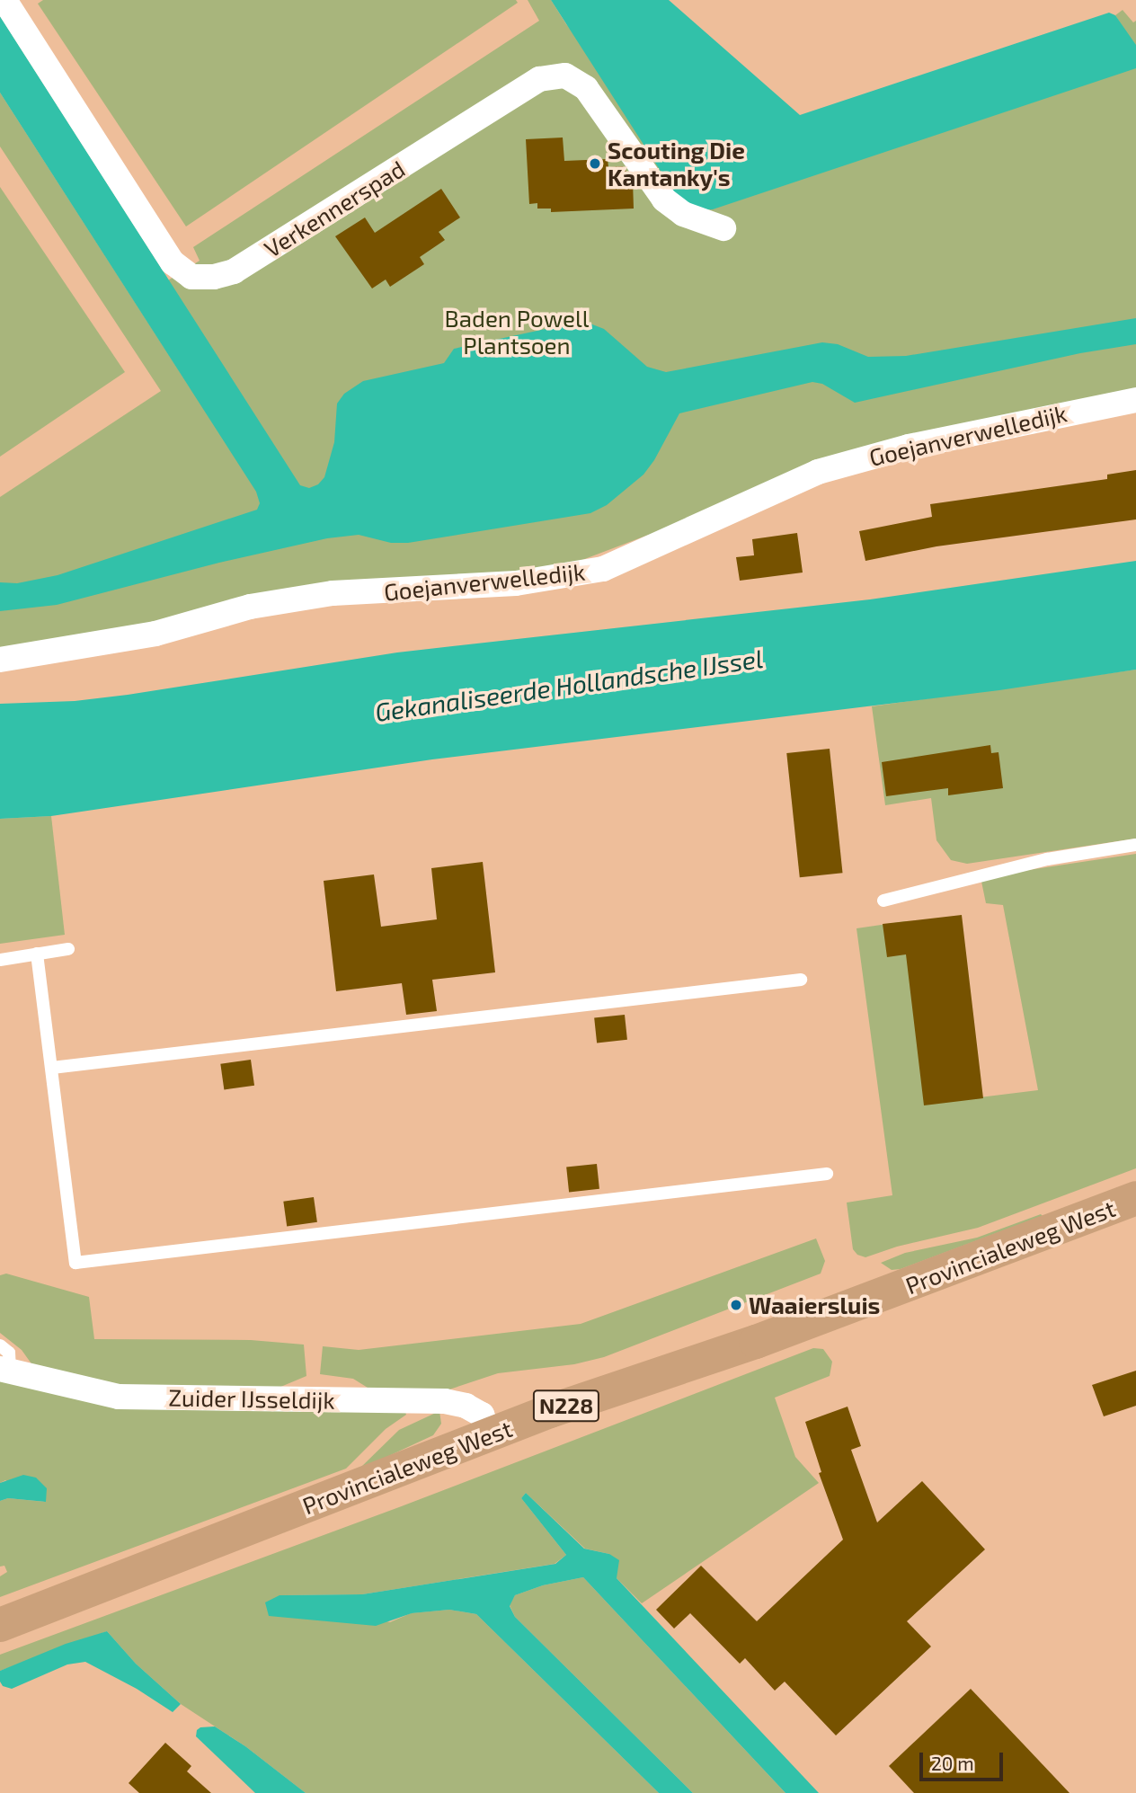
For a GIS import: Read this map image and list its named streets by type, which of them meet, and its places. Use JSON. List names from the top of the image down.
{
  "streets": {
    "main road": ["Provincialeweg West", "N228"],
    "street": ["Verkennerspad", "Goejanverwelledijk", "Zuider IJsseldijk"]
  },
  "crossings": [
    ["Provincialeweg West", "Zuider IJsseldijk"]
  ],
  "water": ["Gekanaliseerde Hollandsche IJssel"],
  "parks": ["Baden Powell Plantsoen"],
  "places": ["Scouting Die Kantanky's", "Waaiersluis"],
  "scale_bar": "20 m"
}
